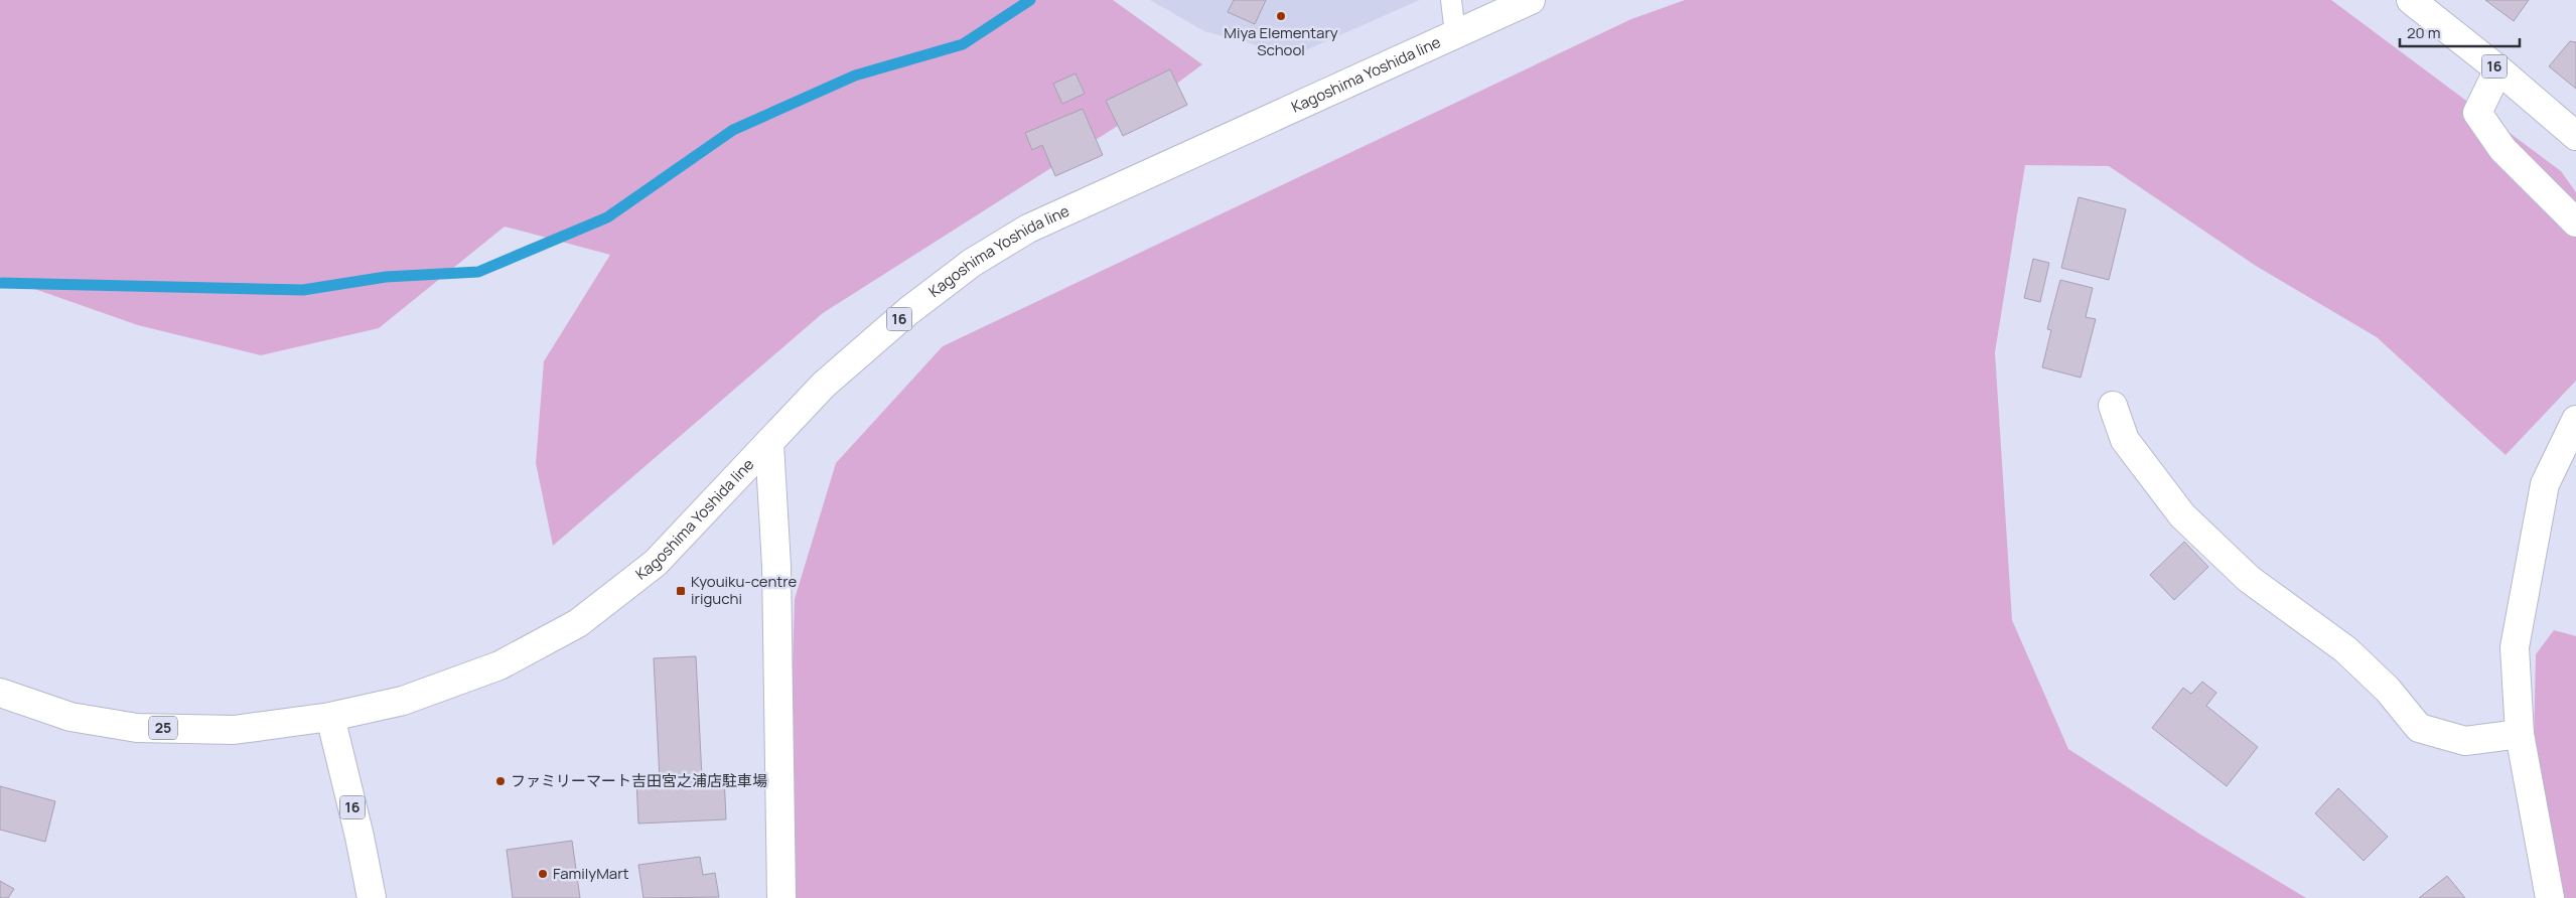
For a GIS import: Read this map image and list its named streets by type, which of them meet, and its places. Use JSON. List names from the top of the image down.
{
  "streets": {
    "main road": ["16", "Kagoshima Yoshida line", "25"]
  },
  "crossings": [
    ["16", "Kagoshima Yoshida line"],
    ["16", "25"],
    ["Kagoshima Yoshida line", "25"]
  ],
  "places": {
    "other": ["Miya Elementary School", "ファミリーマート吉田宮之浦店駐車場", "FamilyMart"],
    "transit": ["Kyouiku-centre iriguchi"]
  },
  "scale_bar": "20 m"
}
